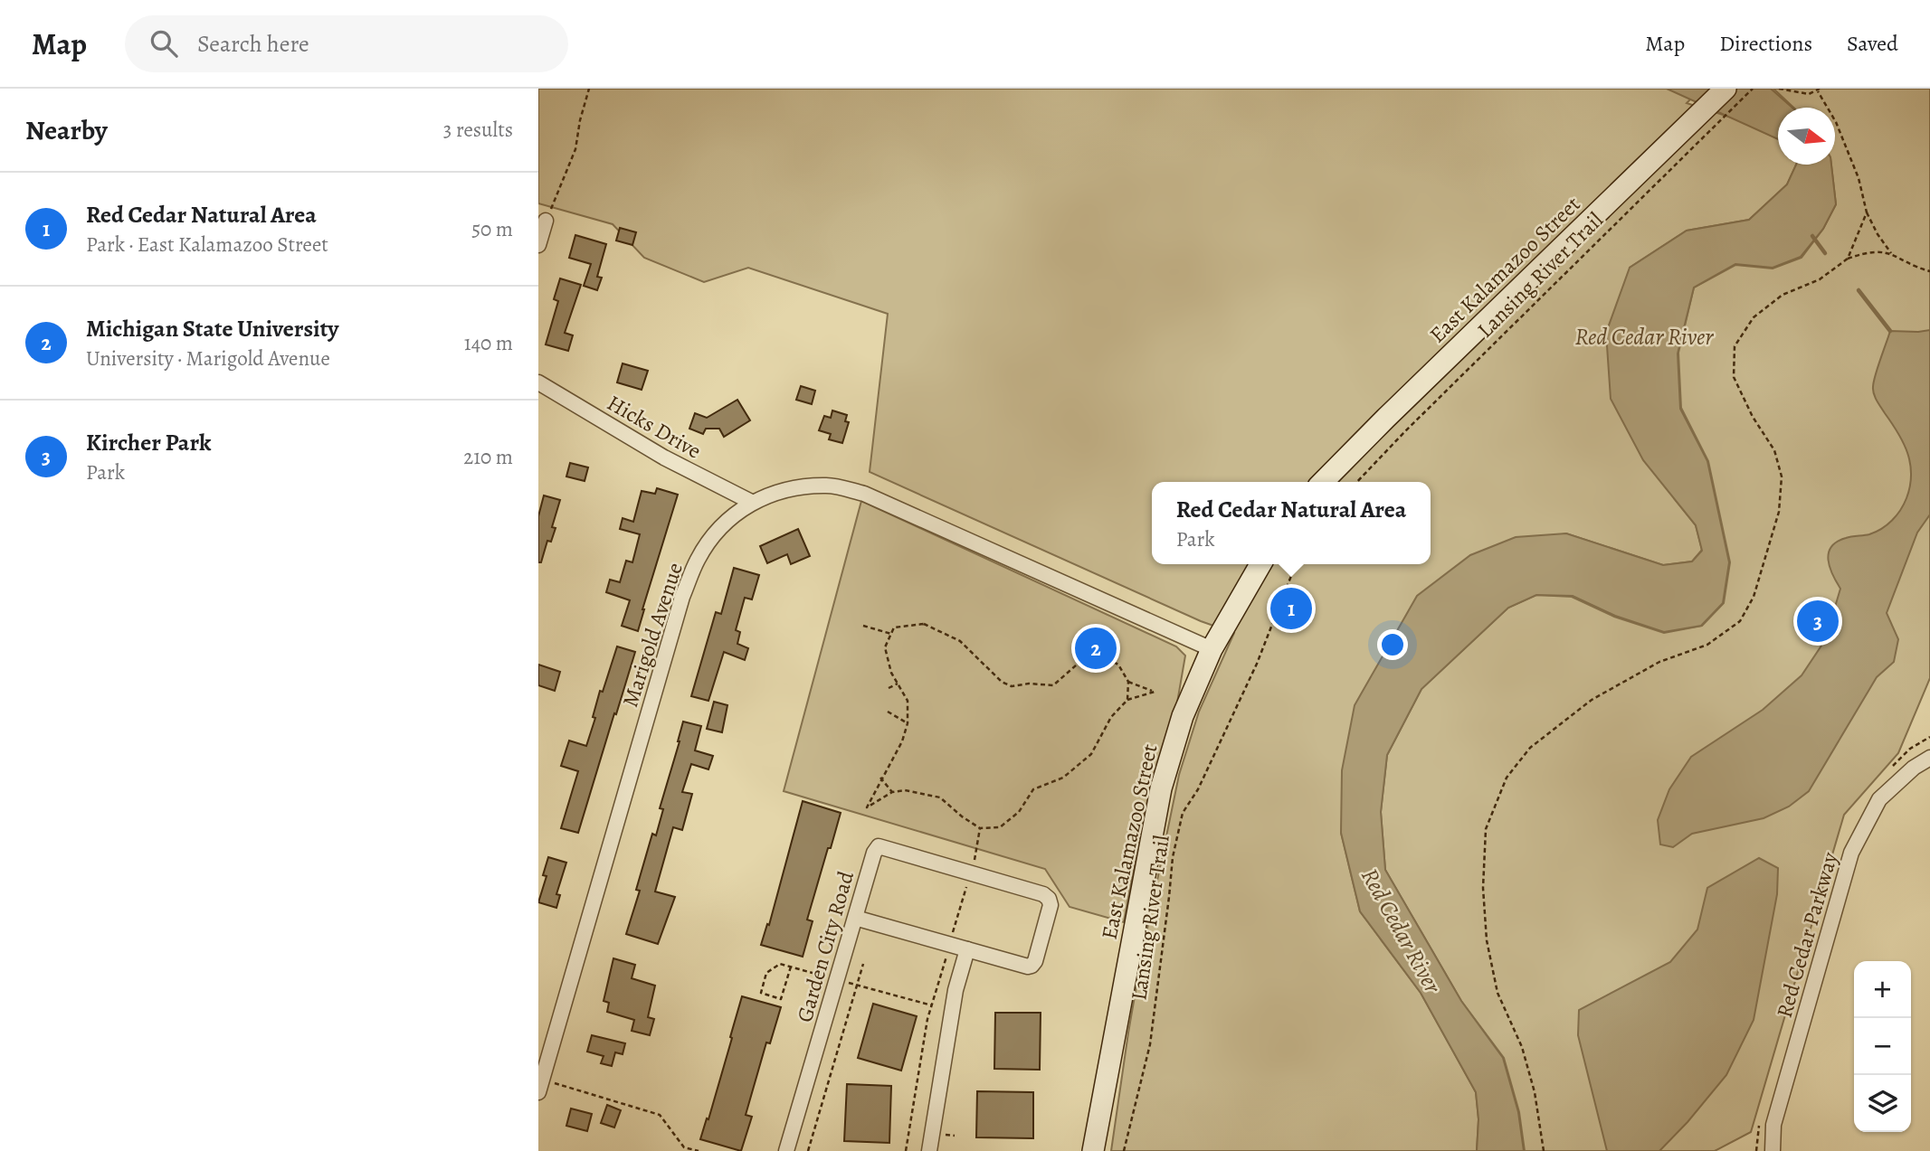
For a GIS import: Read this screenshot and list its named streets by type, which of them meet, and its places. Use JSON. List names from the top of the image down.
{
  "streets": {
    "street": [
      "East Kalamazoo Street",
      "Hicks Drive",
      "Marigold Avenue",
      "Red Cedar Parkway",
      "Garden City Road"
    ],
    "path": ["Lansing River Trail"]
  },
  "crossings": [
    ["East Kalamazoo Street", "Marigold Avenue"],
    ["Hicks Drive", "Marigold Avenue"]
  ],
  "water": ["Red Cedar River"],
  "north": "right",
  "page": {
    "header": "Map",
    "search": "Search here",
    "nav": ["Map", "Directions", "Saved"],
    "heading": ["Nearby", "3 results"],
    "list": [
      {
        "mark": "1",
        "name": "Red Cedar Natural Area",
        "note": "Park · East Kalamazoo Street",
        "value": "50 m"
      },
      {
        "mark": "2",
        "name": "Michigan State University",
        "note": "University · Marigold Avenue",
        "value": "140 m"
      },
      {
        "mark": "3",
        "name": "Kircher Park",
        "note": "Park",
        "value": "210 m"
      }
    ],
    "popup": ["Red Cedar Natural Area", "Park"],
    "pins": ["1", "3", "2"],
    "map_buttons": ["+", "−"]
  }
}
